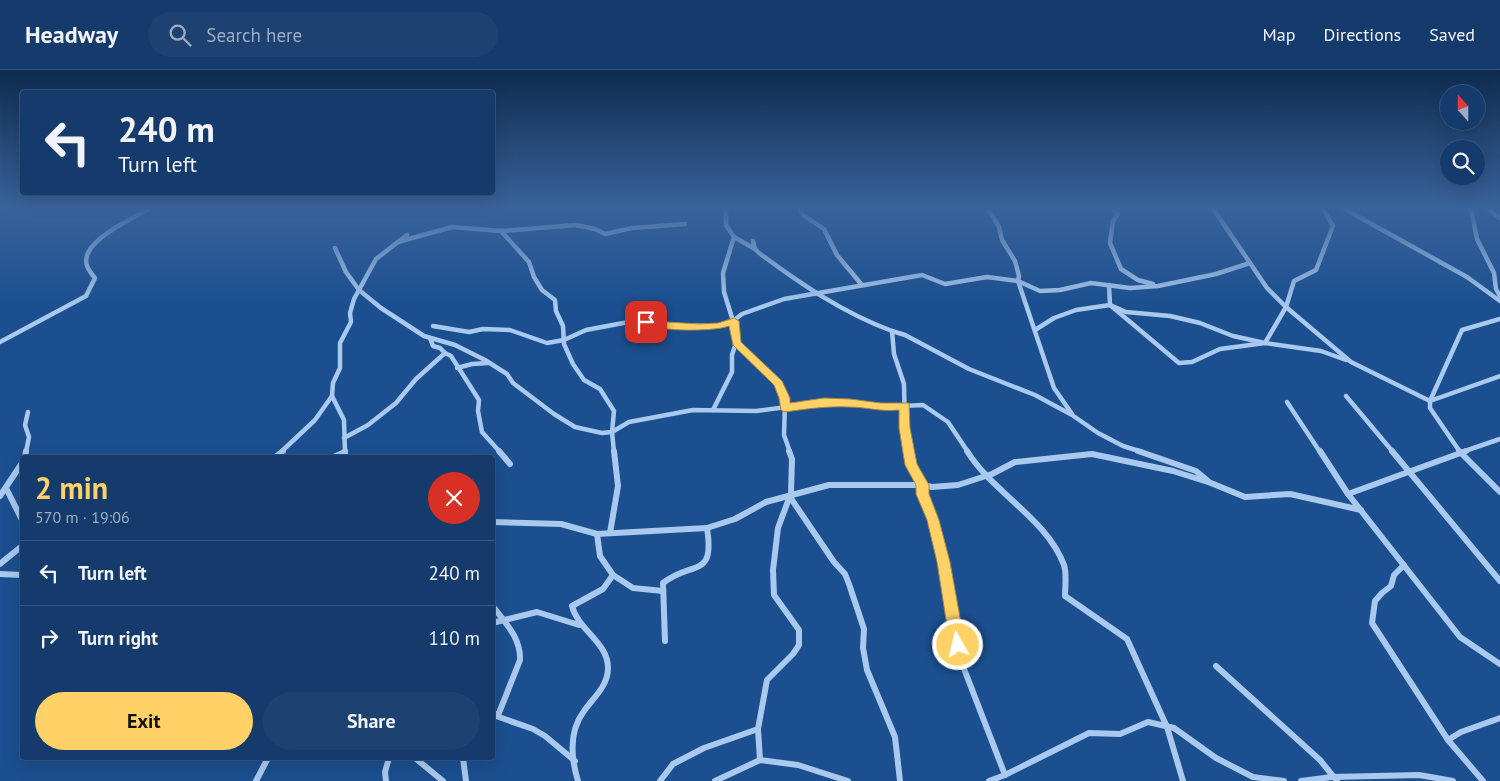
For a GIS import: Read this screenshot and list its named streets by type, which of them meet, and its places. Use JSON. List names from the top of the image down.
{
  "north": "top",
  "page": {
    "header": "Headway",
    "search": "Search here",
    "nav": ["Map", "Directions", "Saved"],
    "turn": ["240 m", "Turn left"],
    "heading": ["2 min", "570 m · 19:06"],
    "list": [
      {
        "name": "Turn left",
        "value": "240 m"
      },
      {
        "name": "Turn right",
        "value": "110 m"
      }
    ],
    "buttons": ["Exit", "Share"]
  }
}
